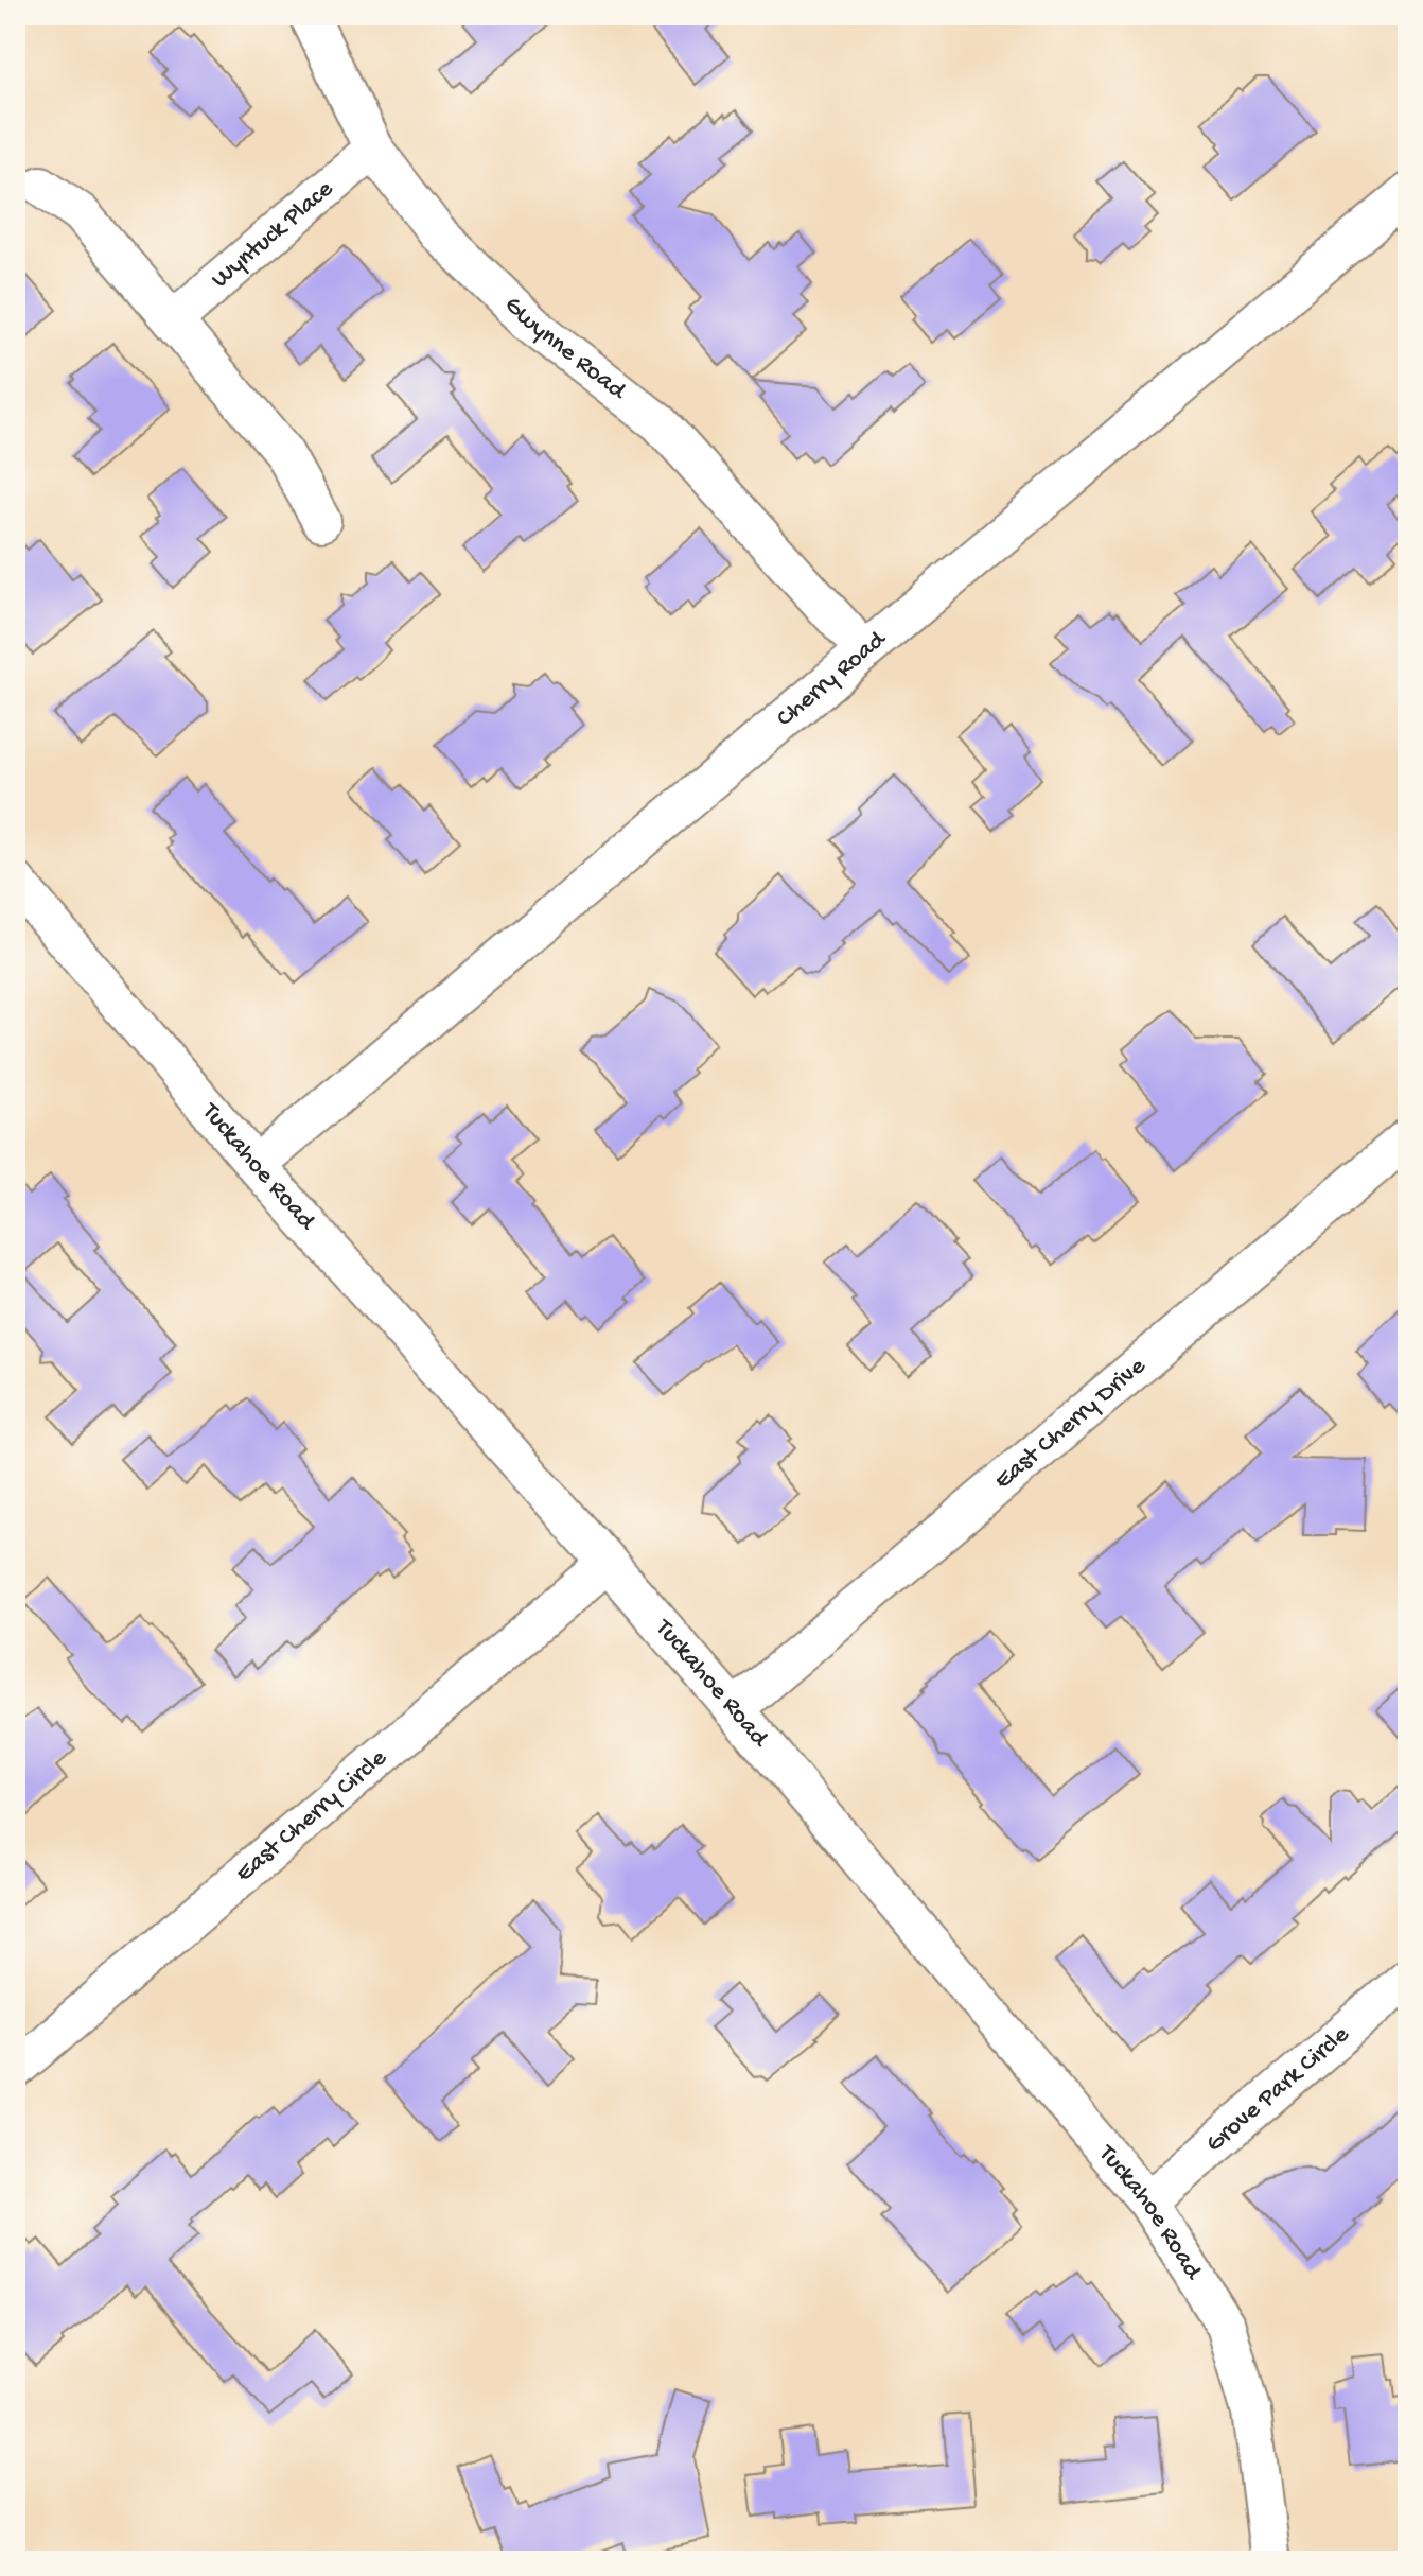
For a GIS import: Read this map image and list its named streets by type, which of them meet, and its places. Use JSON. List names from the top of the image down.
{
  "streets": {
    "street": [
      "Wyntuck Place",
      "Gwynne Road",
      "Cherry Road",
      "Tuckahoe Road",
      "East Cherry Drive",
      "East Cherry Circle",
      "Grove Park Circle"
    ]
  },
  "crossings": [
    ["Wyntuck Place", "Gwynne Road"],
    ["Gwynne Road", "Cherry Road"],
    ["Cherry Road", "Tuckahoe Road"],
    ["Tuckahoe Road", "East Cherry Drive"],
    ["Tuckahoe Road", "East Cherry Circle"],
    ["Tuckahoe Road", "Grove Park Circle"]
  ]
}
